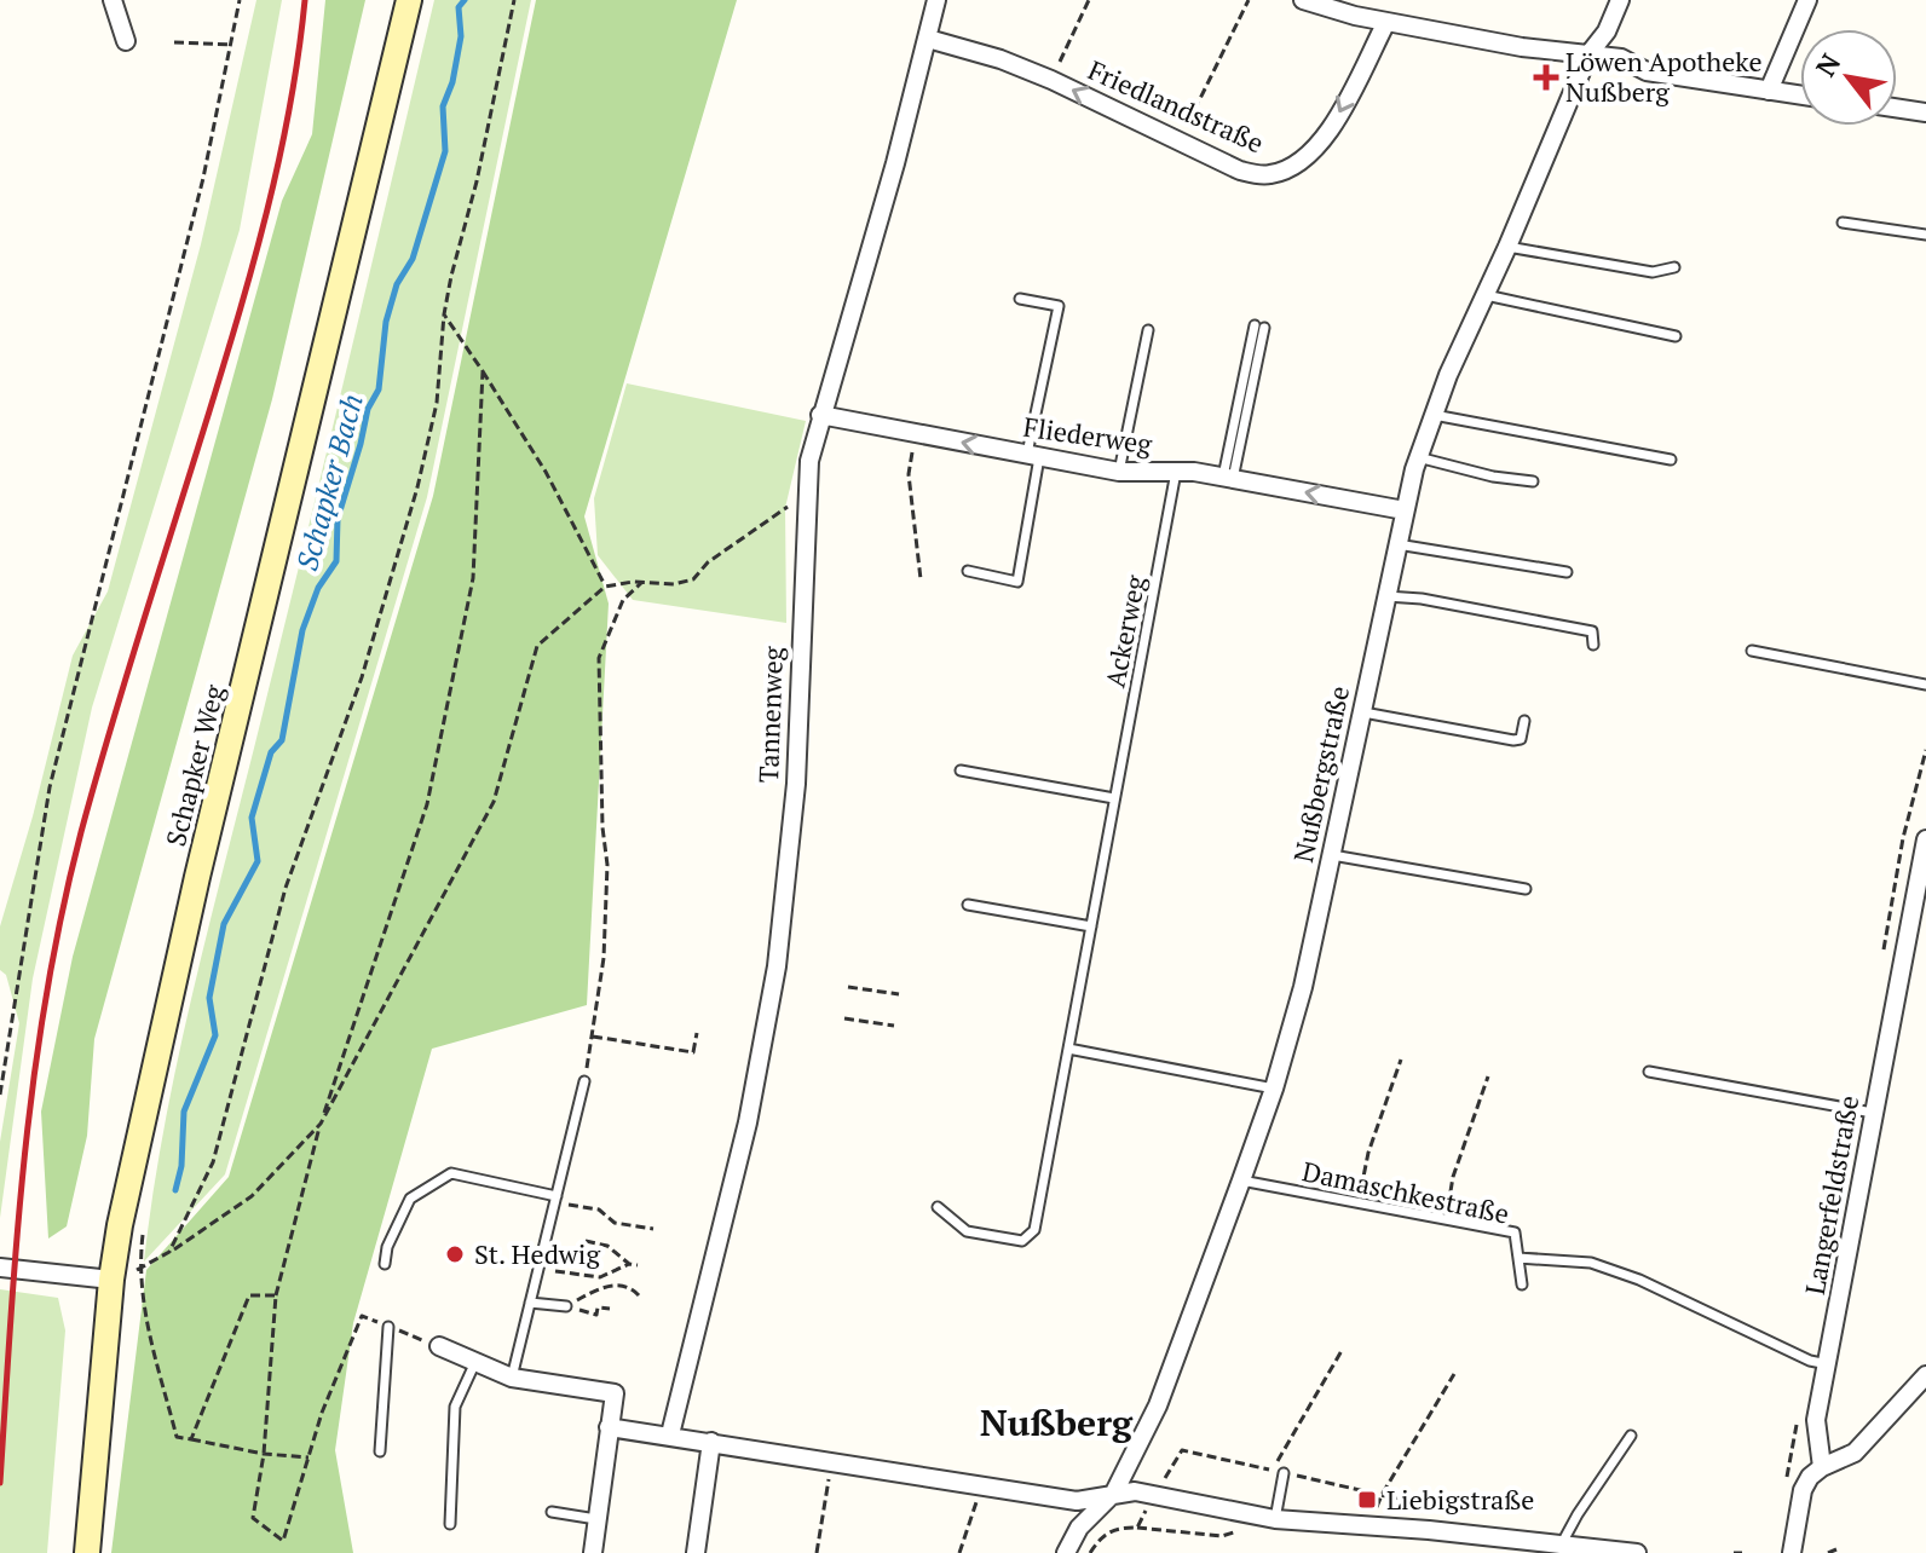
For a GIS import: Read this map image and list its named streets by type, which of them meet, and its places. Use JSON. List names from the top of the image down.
{
  "streets": {
    "street": [
      "Friedlandstraße",
      "Fliederweg",
      "Tannenweg",
      "Schapker Weg",
      "Nußbergstraße",
      "Langerfeldstraße"
    ],
    "lane": ["Ackerweg", "Damaschkestraße"]
  },
  "crossings": [
    ["Friedlandstraße", "Tannenweg"],
    ["Fliederweg", "Ackerweg"],
    ["Fliederweg", "Tannenweg"],
    ["Fliederweg", "Nußbergstraße"],
    ["Nußbergstraße", "Damaschkestraße"]
  ],
  "one_way": ["Fliederweg"],
  "districts": ["Nußberg"],
  "water": ["Schapker Bach"],
  "places": {
    "health": ["Löwen Apotheke Nußberg"],
    "other": ["St. Hedwig"],
    "transit": ["Liebigstraße"]
  },
  "north": "top left"
}
